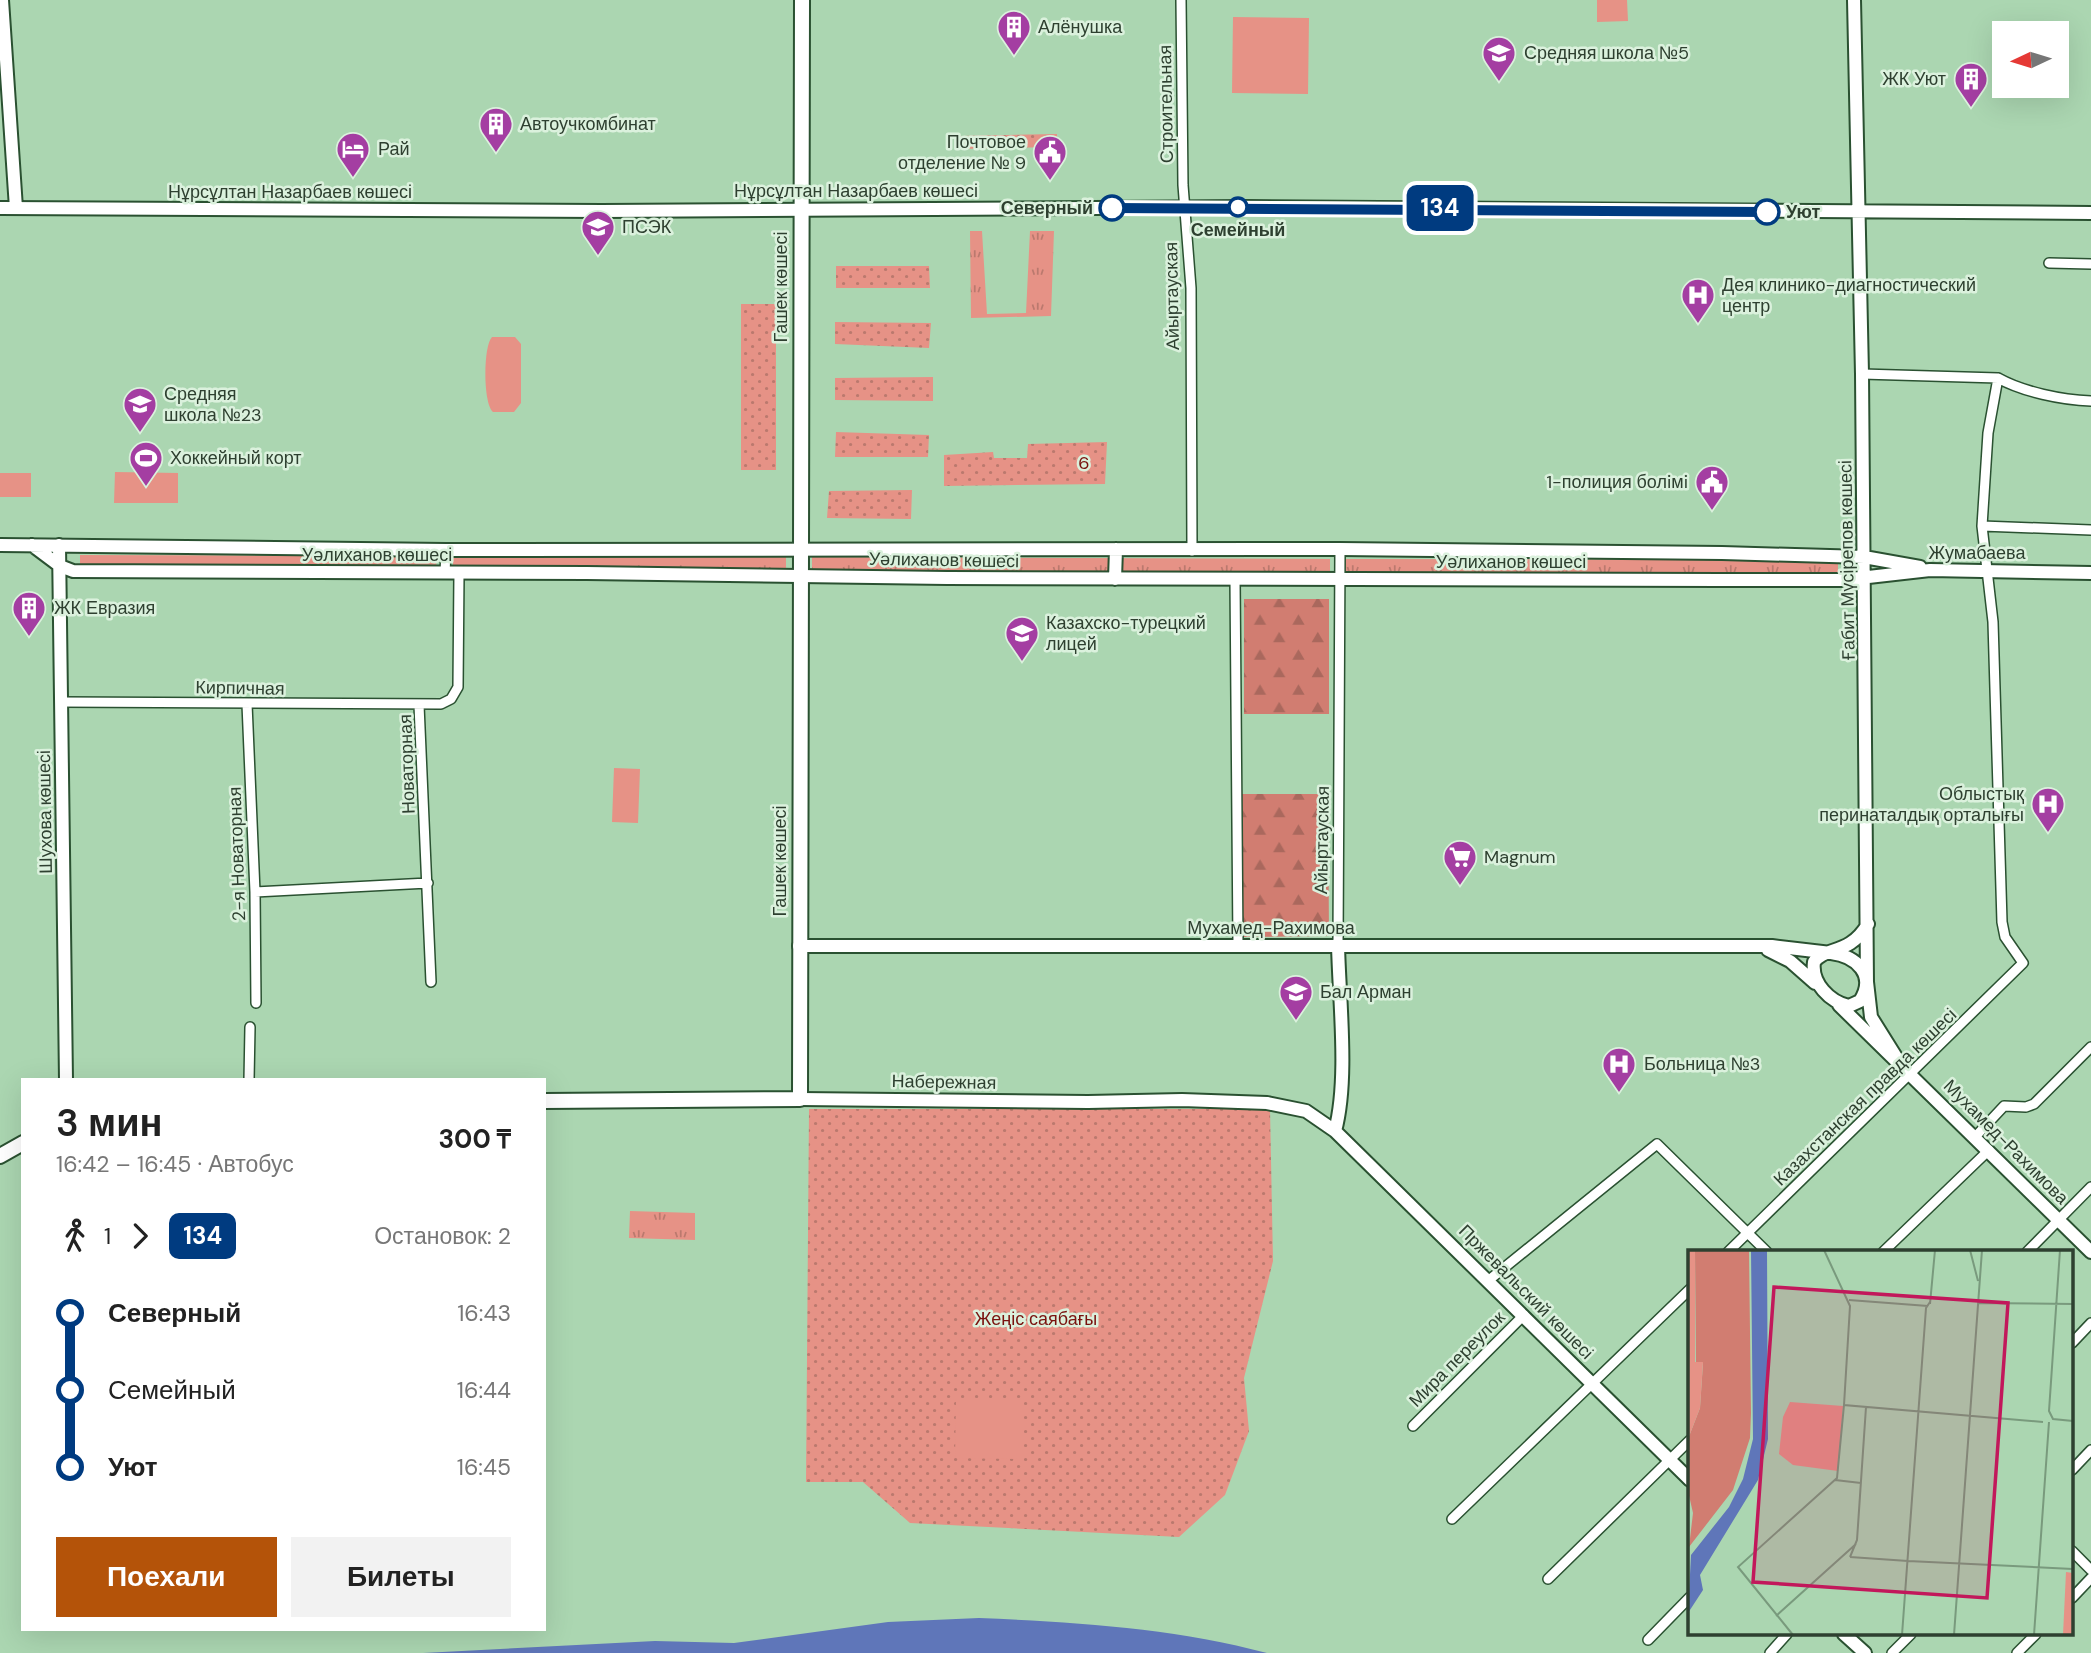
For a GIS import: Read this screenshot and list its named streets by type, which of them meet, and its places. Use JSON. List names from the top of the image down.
{
  "streets": {
    "main road": [
      "Нұрсұлтан Назарбаев көшесі",
      "Гашек көшесі",
      "Айыртауская",
      "Жумабаева",
      "Уәлиханов көшесі",
      "Ғабит Мүсірепов көшесі",
      "Шухова көшесі",
      "Мухамед-Рахимова",
      "Набережная",
      "Пржевальский көшесі"
    ],
    "street": [
      "Строительная",
      "Кирпичная",
      "Новаторная",
      "2-я Новаторная",
      "Казахстанская правда көшесі",
      "Мира переулок"
    ]
  },
  "crossings": [
    ["Строительная", "Нұрсұлтан Назарбаев көшесі"],
    ["Строительная", "Айыртауская"],
    ["Нұрсұлтан Назарбаев көшесі", "Гашек көшесі"],
    ["Нұрсұлтан Назарбаев көшесі", "Айыртауская"],
    ["Нұрсұлтан Назарбаев көшесі", "Ғабит Мүсірепов көшесі"],
    ["Гашек көшесі", "Уәлиханов көшесі"],
    ["Гашек көшесі", "Мухамед-Рахимова"],
    ["Гашек көшесі", "Набережная"],
    ["Айыртауская", "Уәлиханов көшесі"],
    ["Айыртауская", "Мухамед-Рахимова"],
    ["Айыртауская", "Набережная"],
    ["Айыртауская", "Пржевальский көшесі"],
    ["Жумабаева", "Уәлиханов көшесі"],
    ["Жумабаева", "Ғабит Мүсірепов көшесі"],
    ["Жумабаева", "Казахстанская правда көшесі"],
    ["Уәлиханов көшесі", "Ғабит Мүсірепов көшесі"],
    ["Уәлиханов көшесі", "Новаторная"],
    ["Уәлиханов көшесі", "Шухова көшесі"],
    ["Ғабит Мүсірепов көшесі", "Мухамед-Рахимова"],
    ["Кирпичная", "Новаторная"],
    ["Кирпичная", "Шухова көшесі"],
    ["Кирпичная", "2-я Новаторная"],
    ["Мухамед-Рахимова", "Казахстанская правда көшесі"],
    ["Набережная", "Пржевальский көшесі"],
    ["Пржевальский көшесі", "Мира переулок"]
  ],
  "parks": ["6", "Жеңіс саябағы"],
  "places": {
    "building": [
      "Алёнушка",
      "ЖК Уют",
      "Автоучкомбинат",
      "ЖК Евразия"
    ],
    "school or university": [
      "Средняя школа №5",
      "ПСЭК",
      "Средняя школа №23",
      "Казахско-турецкий лицей",
      "Бал Арман"
    ],
    "hotel": ["Рай"],
    "public building": ["Почтовое отделение № 9", "1-полиция болiмi"],
    "other": ["Семейный", "Северный", "Уют"],
    "hospital": ["Дея клинико-диагностический центр", "Облыстық перинаталдық орталығы", "Больница №3"],
    "sports": ["Хоккейный корт"],
    "supermarket": ["Magnum"]
  },
  "lines": ["bus line 134"],
  "north": "left",
  "page": {
    "on_map": "134",
    "heading": ["3 мин", "16:42 – 16:45 · Автобус", "300 ₸"],
    "legs": ["1", "134", "Остановок: 2"],
    "list": [
      {
        "name": "Северный",
        "value": "16:43"
      },
      {
        "name": "Семейный",
        "value": "16:44"
      },
      {
        "name": "Уют",
        "value": "16:45"
      }
    ],
    "buttons": ["Поехали", "Билеты"]
  }
}
